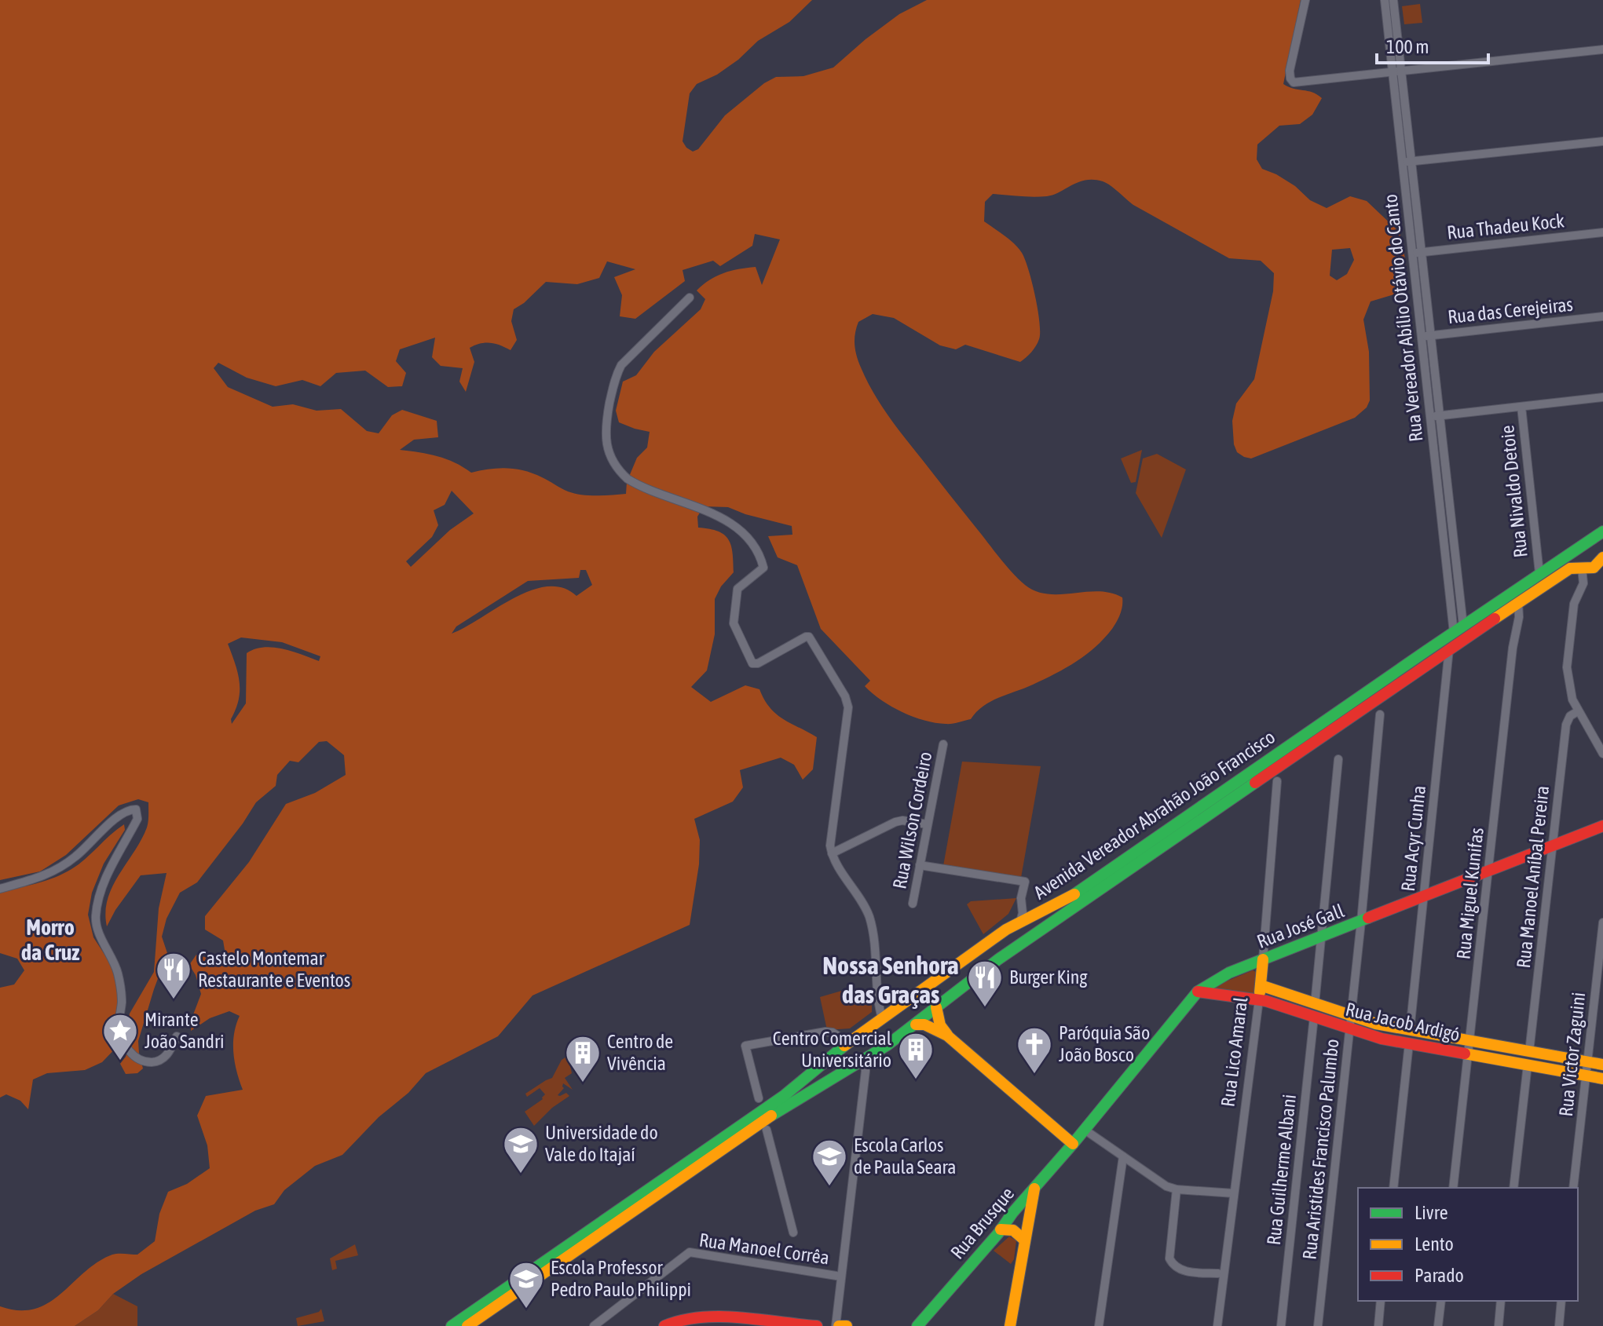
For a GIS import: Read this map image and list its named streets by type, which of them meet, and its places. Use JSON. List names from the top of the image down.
{
  "streets": {
    "main road": [
      "Avenida Vereador Abrahão João Francisco",
      "Rua José Gall",
      "Rua Jacob Ardigó",
      "Rua Lico Amaral",
      "Rua Brusque"
    ],
    "street": [
      "Rua Thadeu Kock",
      "Rua das Cerejeiras",
      "Rua Vereador Abílio Otávio do Canto",
      "Rua Nivaldo Detoie",
      "Rua Wilson Cordeiro",
      "Rua Acyr Cunha",
      "Rua Manoel Aníbal Pereira",
      "Rua Miguel Kunifas",
      "Rua Victor Zaguini",
      "Rua Aristides Francisco Palumbo",
      "Rua Guilherme Albani",
      "Rua Manoel Corrêa"
    ]
  },
  "crossings": [
    ["Rua Thadeu Kock", "Rua Vereador Abílio Otávio do Canto"],
    ["Rua das Cerejeiras", "Rua Vereador Abílio Otávio do Canto"],
    ["Rua Vereador Abílio Otávio do Canto", "Avenida Vereador Abrahão João Francisco"],
    ["Rua Nivaldo Detoie", "Avenida Vereador Abrahão João Francisco"],
    ["Avenida Vereador Abrahão João Francisco", "Rua Acyr Cunha"],
    ["Avenida Vereador Abrahão João Francisco", "Rua Miguel Kunifas"],
    ["Rua Acyr Cunha", "Rua José Gall"],
    ["Rua Acyr Cunha", "Rua Jacob Ardigó"],
    ["Rua Manoel Aníbal Pereira", "Rua José Gall"],
    ["Rua Manoel Aníbal Pereira", "Rua Jacob Ardigó"],
    ["Rua Miguel Kunifas", "Rua José Gall"],
    ["Rua Miguel Kunifas", "Rua Jacob Ardigó"],
    ["Rua José Gall", "Rua Jacob Ardigó"],
    ["Rua José Gall", "Rua Lico Amaral"],
    ["Rua José Gall", "Rua Aristides Francisco Palumbo"],
    ["Rua José Gall", "Rua Brusque"],
    ["Rua Jacob Ardigó", "Rua Lico Amaral"],
    ["Rua Jacob Ardigó", "Rua Victor Zaguini"],
    ["Rua Jacob Ardigó", "Rua Aristides Francisco Palumbo"],
    ["Rua Jacob Ardigó", "Rua Guilherme Albani"]
  ],
  "districts": ["Morro da Cruz", "Nossa Senhora das Graças"],
  "places": {
    "restaurant": ["Castelo Montemar Restaurante e Eventos", "Burger King"],
    "place": ["Mirante João Sandri"],
    "church": ["Paróquia São João Bosco"],
    "building": ["Centro Comercial Universitário", "Centro de Vivência"],
    "school or university": ["Universidade do Vale do Itajaí", "Escola Carlos de Paula Seara", "Escola Professor Pedro Paulo Philippi"]
  },
  "legend": ["Livre", "Lento", "Parado"],
  "scale_bar": "100 m"
}
